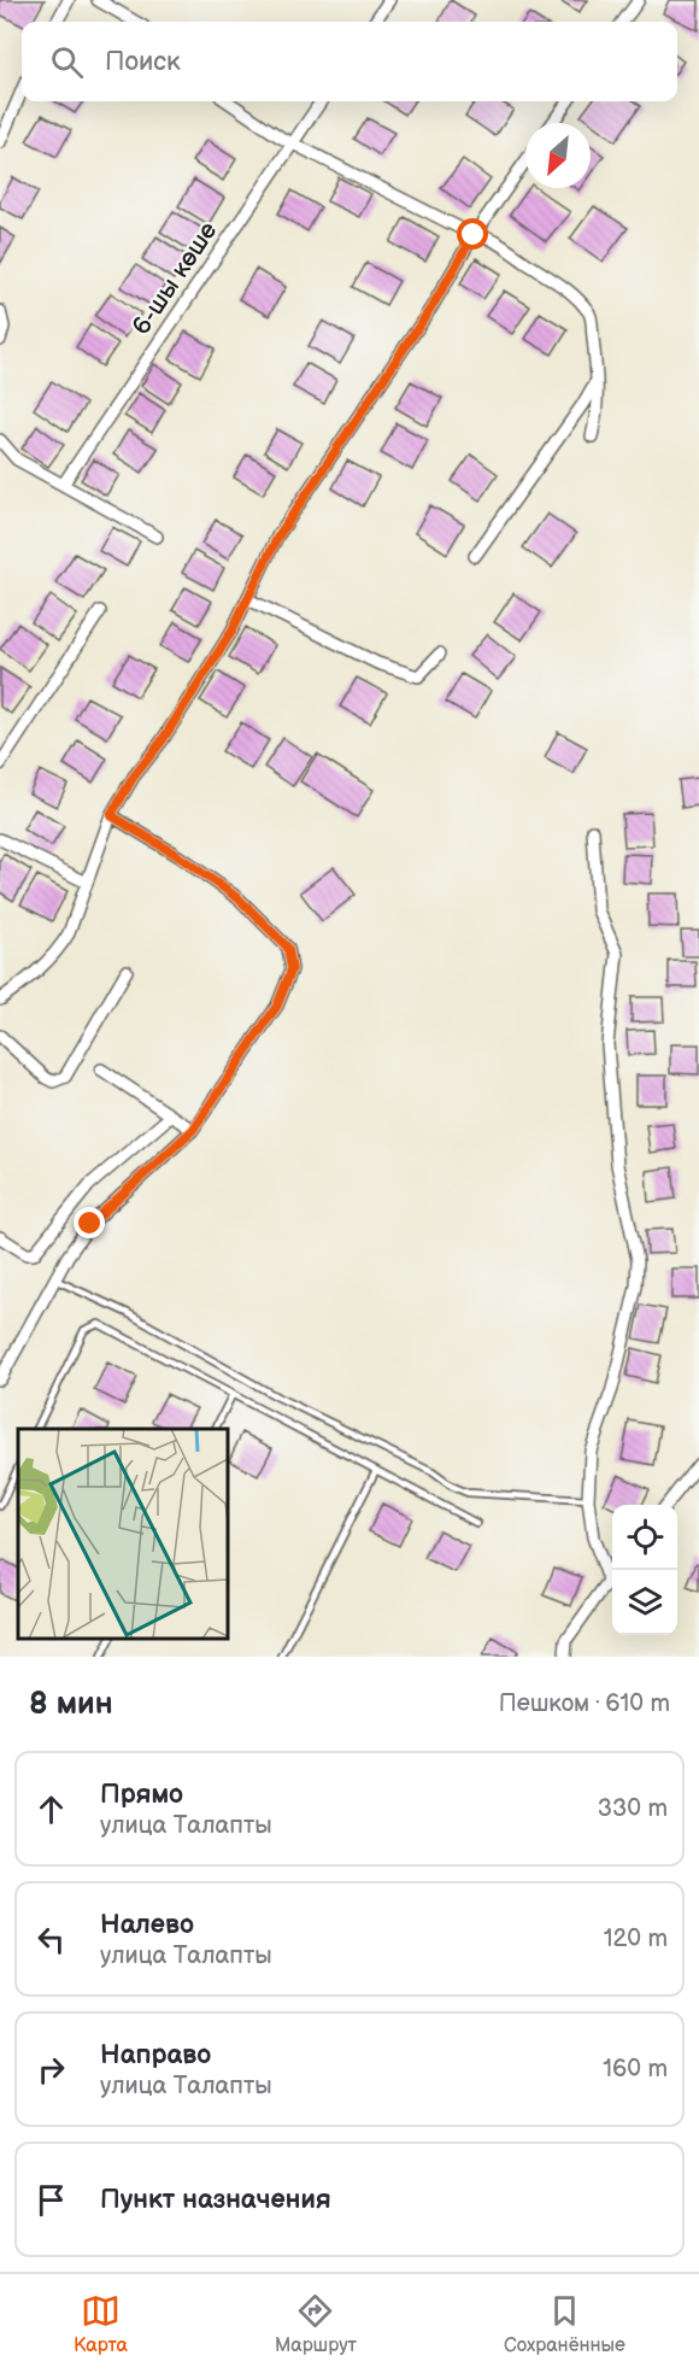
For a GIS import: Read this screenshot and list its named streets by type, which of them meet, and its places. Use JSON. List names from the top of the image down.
{
  "streets": {
    "street": ["6-шы көше"]
  },
  "north": "bottom left",
  "page": {
    "search": "Поиск",
    "heading": ["8 мин", "Пешком · 610 m"],
    "list": [
      ["Прямо", "улица Талапты", "330 m"],
      ["Налево", "улица Талапты", "120 m"],
      ["Направо", "улица Талапты", "160 m"],
      "Пункт назначения"
    ],
    "nav": ["Карта", "Маршрут", "Сохранённые"]
  }
}
